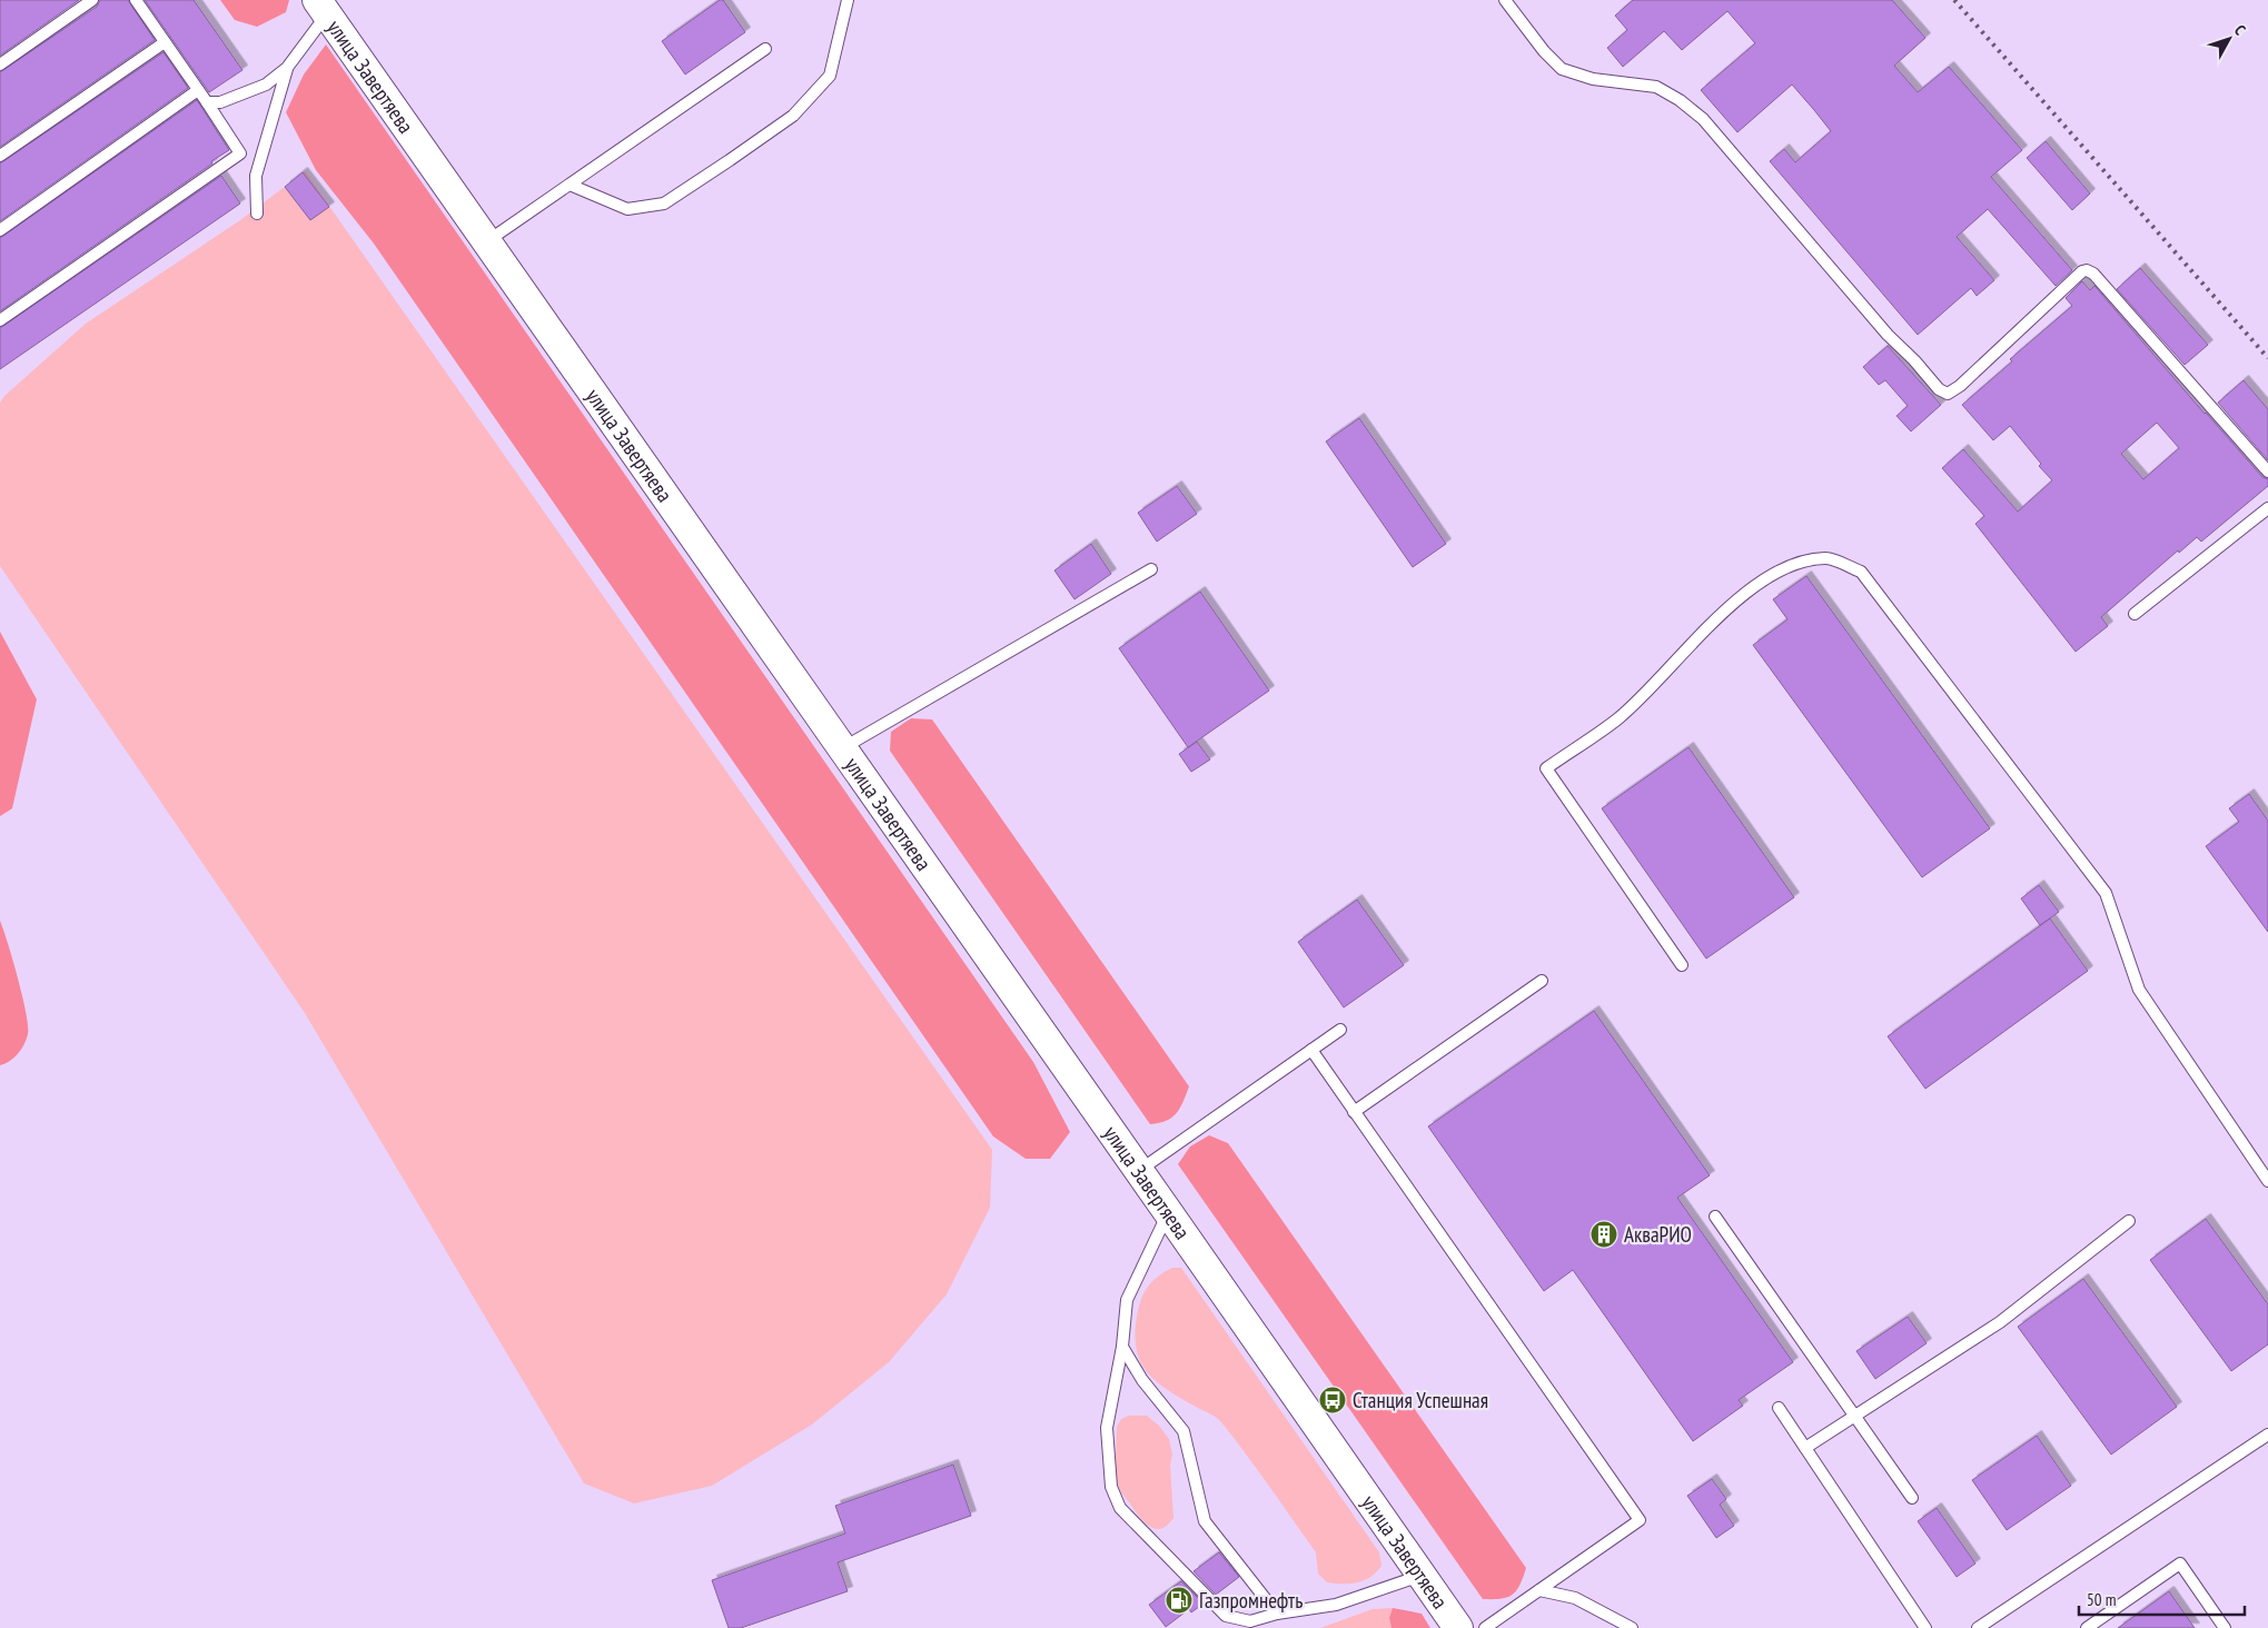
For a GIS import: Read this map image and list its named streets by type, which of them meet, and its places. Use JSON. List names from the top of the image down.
{
  "streets": {
    "main road": ["улица Завертяева"]
  },
  "places": {
    "building": ["АкваРИО"],
    "bus stop": ["Станция Успешная"],
    "fuel station": ["Газпромнефть"]
  },
  "scale_bar": "50 m",
  "north": "top right"
}
